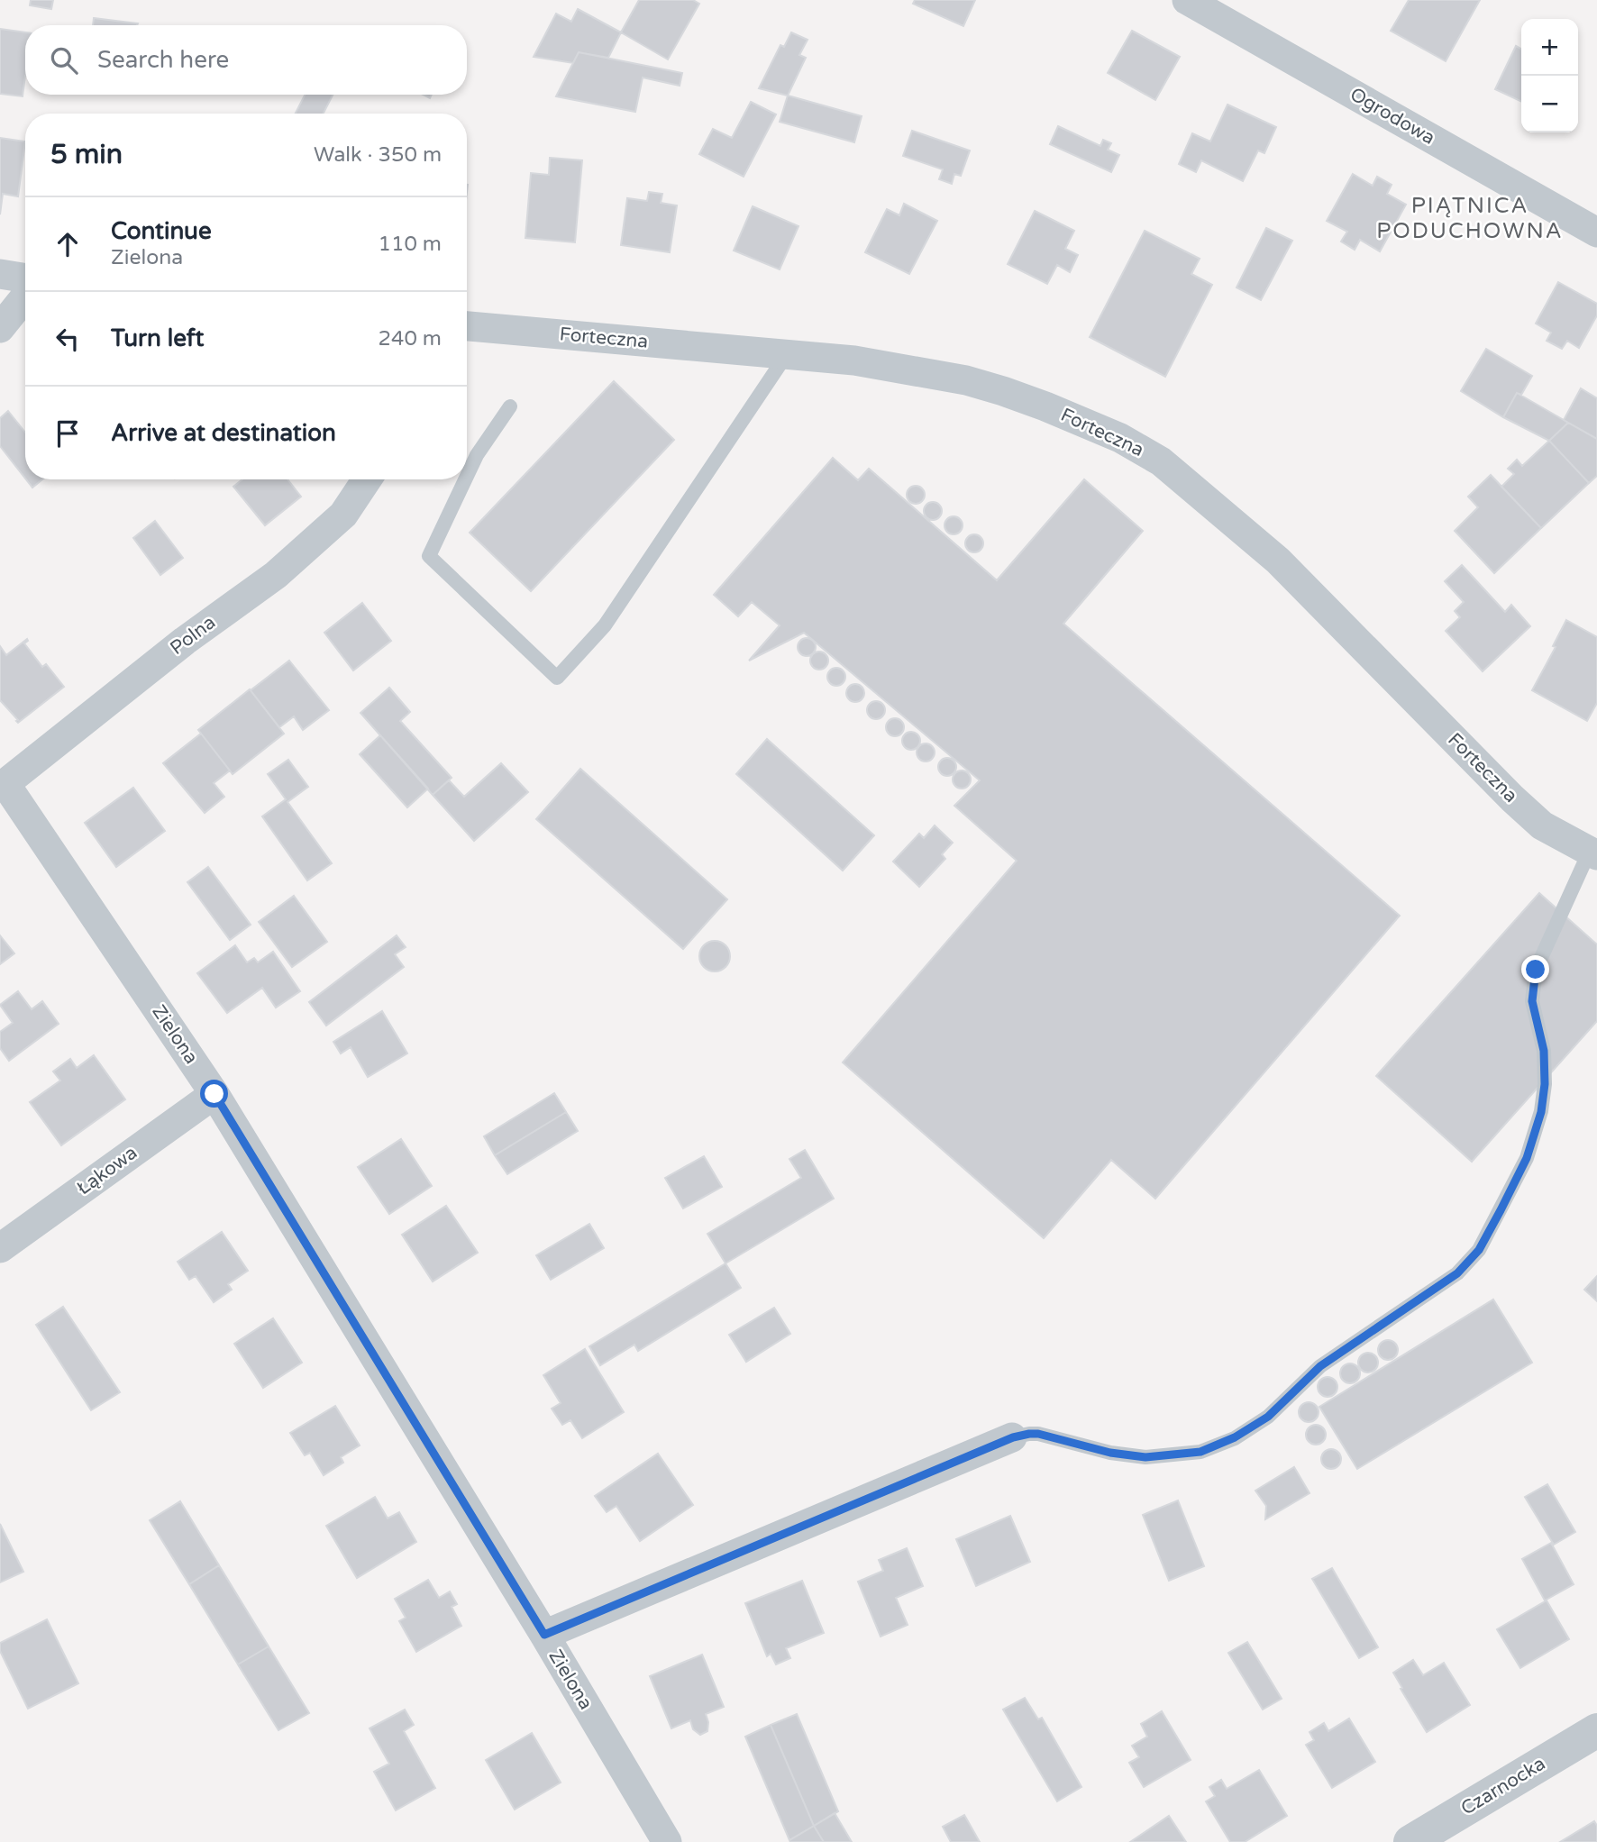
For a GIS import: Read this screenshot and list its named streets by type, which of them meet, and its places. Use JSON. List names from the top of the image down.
{
  "streets": {
    "street": [
      "Ogrodowa",
      "Forteczna",
      "Polna",
      "Zielona",
      "Łąkowa",
      "Czarnocka"
    ]
  },
  "crossings": [
    ["Polna", "Zielona"],
    ["Zielona", "Łąkowa"]
  ],
  "districts": ["PIĄTNICA PODUCHOWNA"],
  "page": {
    "map_buttons": ["+", "−"],
    "search": "Search here",
    "heading": ["5 min", "Walk · 350 m"],
    "list": [
      ["Continue", "Zielona", "110 m"],
      ["Turn left", "240 m"],
      "Arrive at destination"
    ]
  }
}
